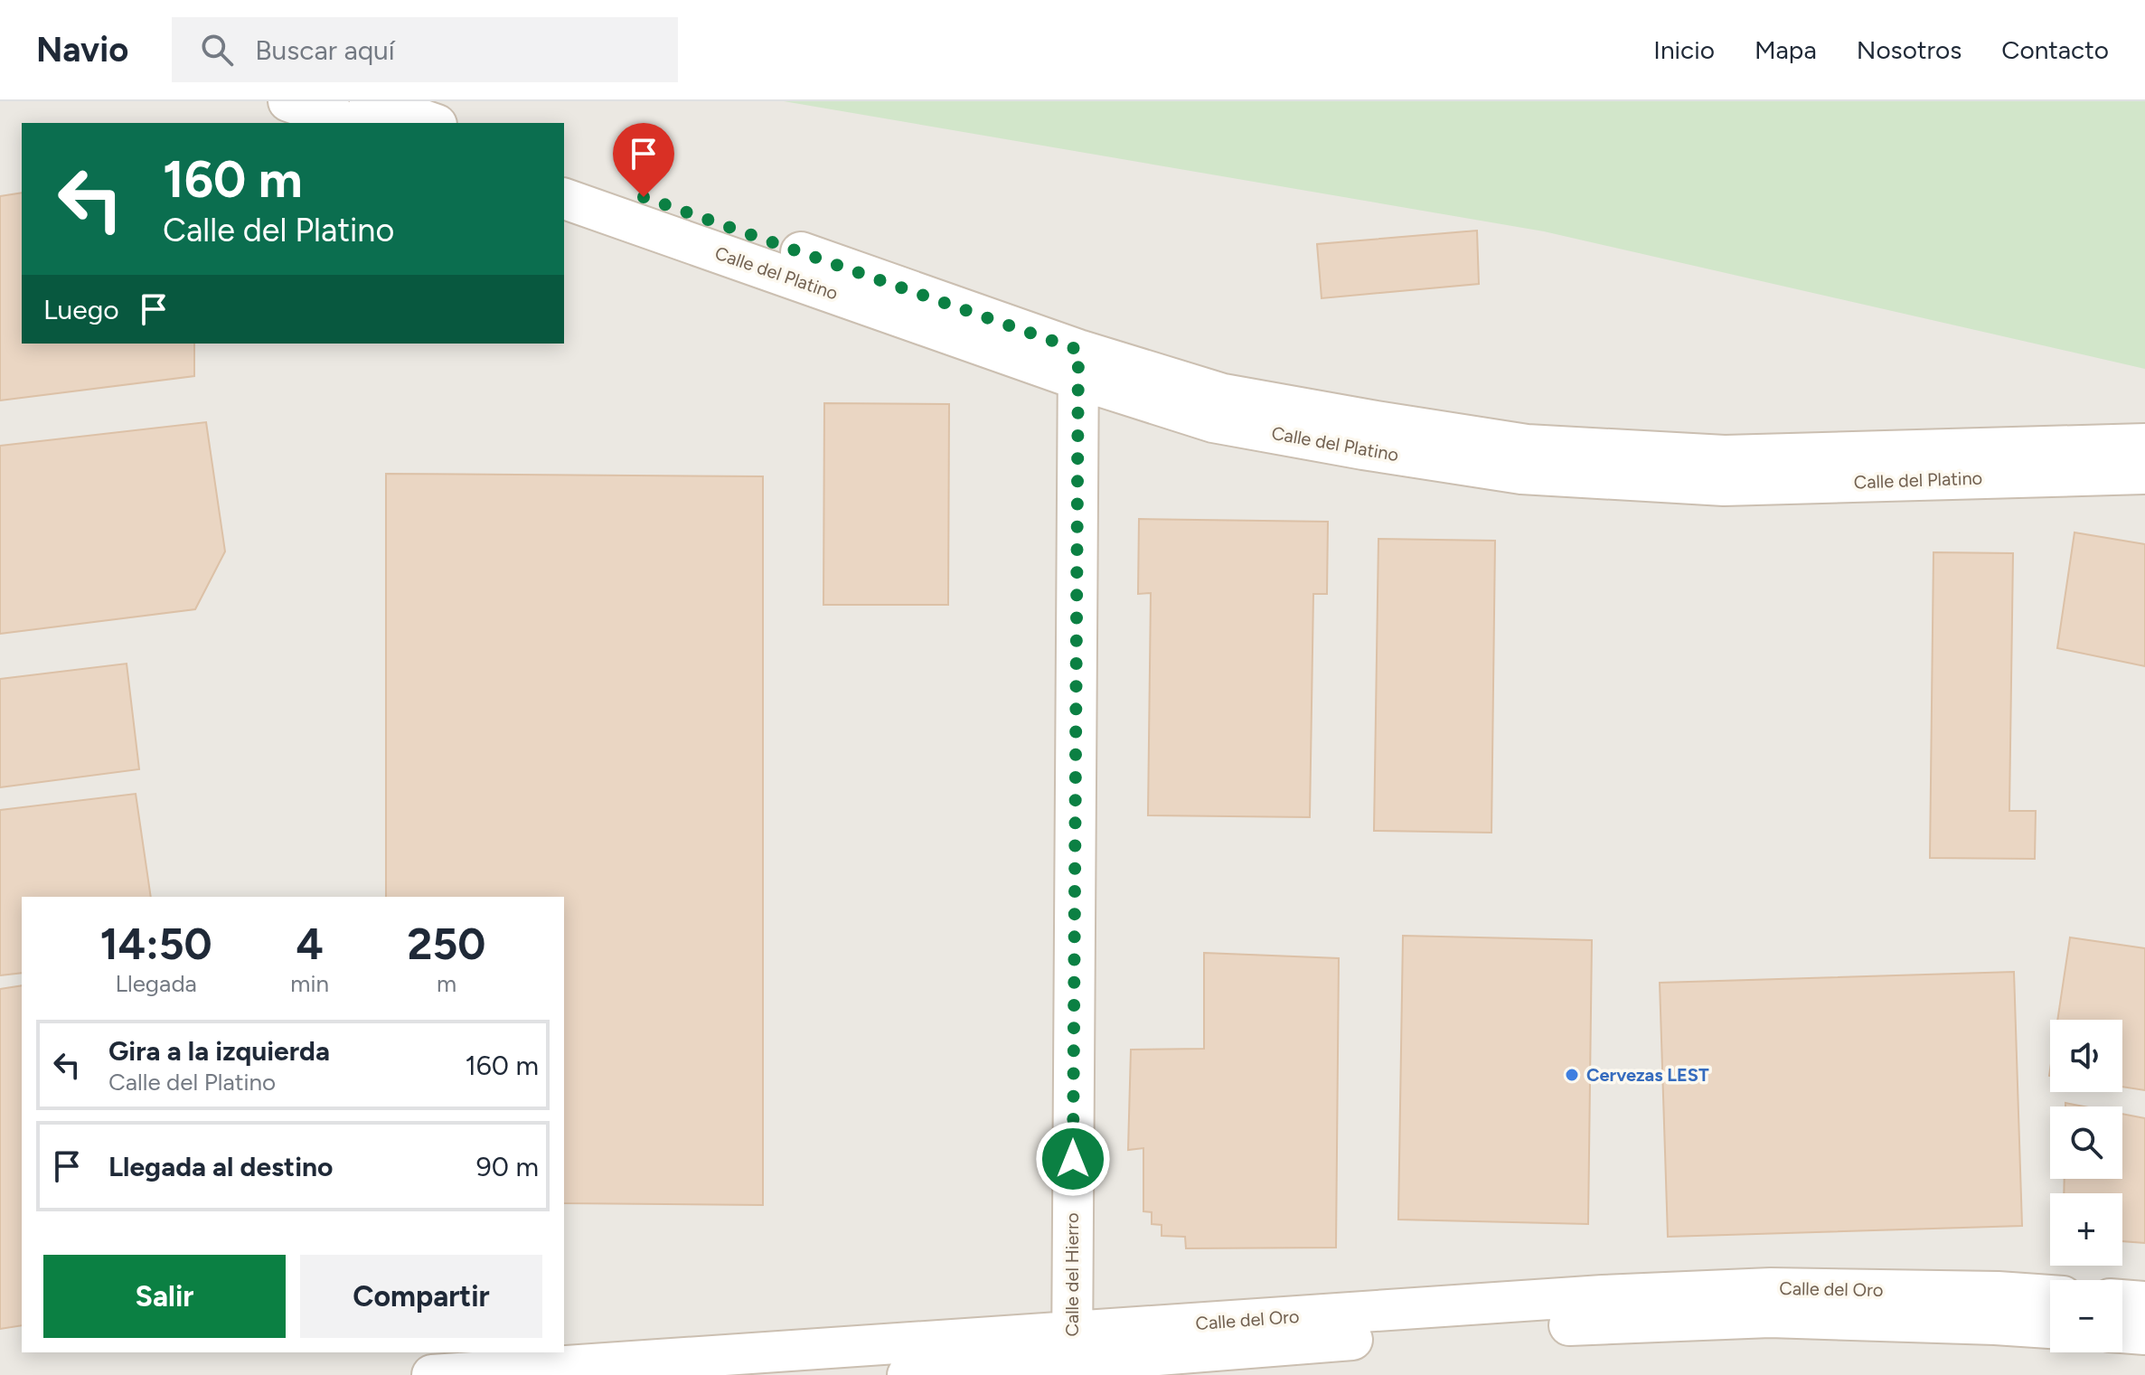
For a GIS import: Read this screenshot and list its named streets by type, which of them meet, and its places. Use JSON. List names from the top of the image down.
{
  "streets": {
    "street": ["Calle del Platino", "Calle del Hierro", "Calle del Oro"]
  },
  "crossings": [
    ["Calle del Platino", "Calle del Hierro"],
    ["Calle del Hierro", "Calle del Oro"]
  ],
  "places": ["Cervezas LEST"],
  "page": {
    "header": "Navio",
    "search": "Buscar aquí",
    "nav": [
      "Inicio",
      "Mapa",
      "Nosotros",
      "Contacto"
    ],
    "turn": ["160 m", "Calle del Platino"],
    "then": "Luego",
    "eta": [
      "14:50",
      "Llegada",
      "4",
      "min",
      "250",
      "m"
    ],
    "map_buttons": ["+", "−"],
    "list": [
      {
        "name": "Gira a la izquierda",
        "note": "Calle del Platino",
        "value": "160 m"
      },
      {
        "name": "Llegada al destino",
        "value": "90 m"
      }
    ],
    "buttons": ["Salir", "Compartir"]
  }
}
